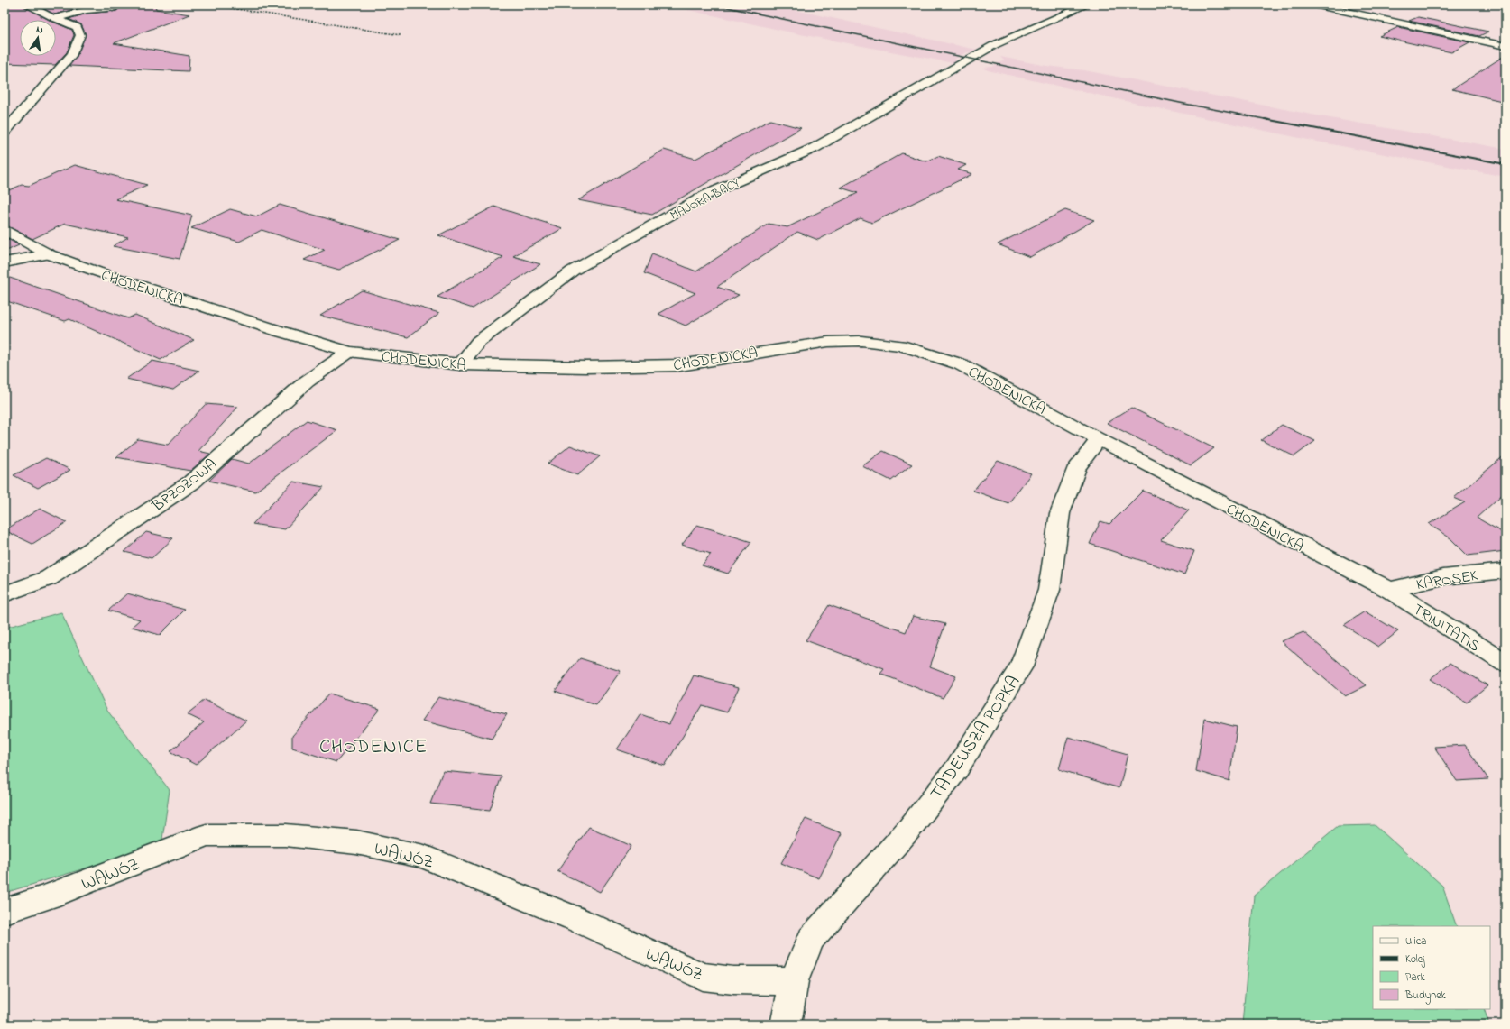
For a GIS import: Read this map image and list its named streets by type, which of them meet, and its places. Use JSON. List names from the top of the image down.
{
  "streets": {
    "street": [
      "MAJORA BACY",
      "CHODENICKA",
      "BRZOZOWA",
      "KAROSEK",
      "TRINITATIS",
      "TADEUSZA POPKA",
      "WĄWÓZ"
    ]
  },
  "crossings": [
    ["MAJORA BACY", "CHODENICKA"],
    ["CHODENICKA", "BRZOZOWA"],
    ["CHODENICKA", "KAROSEK"],
    ["CHODENICKA", "TRINITATIS"],
    ["CHODENICKA", "TADEUSZA POPKA"],
    ["KAROSEK", "TRINITATIS"],
    ["TADEUSZA POPKA", "WĄWÓZ"]
  ],
  "districts": ["CHODENICE"],
  "legend": [
    "Ulica",
    "Kolej",
    "Park",
    "Budynek"
  ],
  "north": "top"
}
